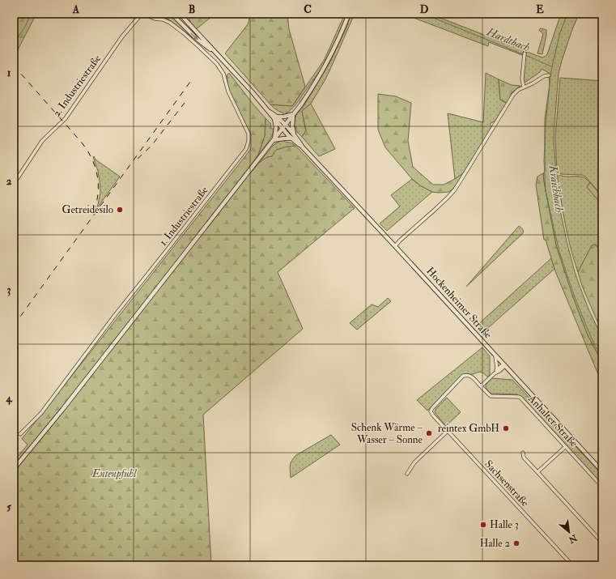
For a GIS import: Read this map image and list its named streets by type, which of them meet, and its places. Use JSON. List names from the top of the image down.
{
  "streets": {
    "main road": ["Hockenheimer Straße"],
    "street": [
      "2. Industriestraße",
      "1. Industriestraße",
      "Anhalter Straße",
      "Sachsenstraße"
    ]
  },
  "crossings": [
    ["Anhalter Straße", "Sachsenstraße"]
  ],
  "water": ["Hardtbach", "Kraichbach"],
  "parks": ["Entenpfuhl"],
  "places": [
    "Getreidesilo",
    "reintex GmbH",
    "Schenk Wärme – Wasser – Sonne",
    "Halle 3",
    "Halle 2"
  ],
  "north": "bottom right",
  "grid": {
    "columns": [
      "A",
      "B",
      "C",
      "D",
      "E"
    ],
    "rows": [
      "1",
      "2",
      "3",
      "4",
      "5"
    ]
  }
}
